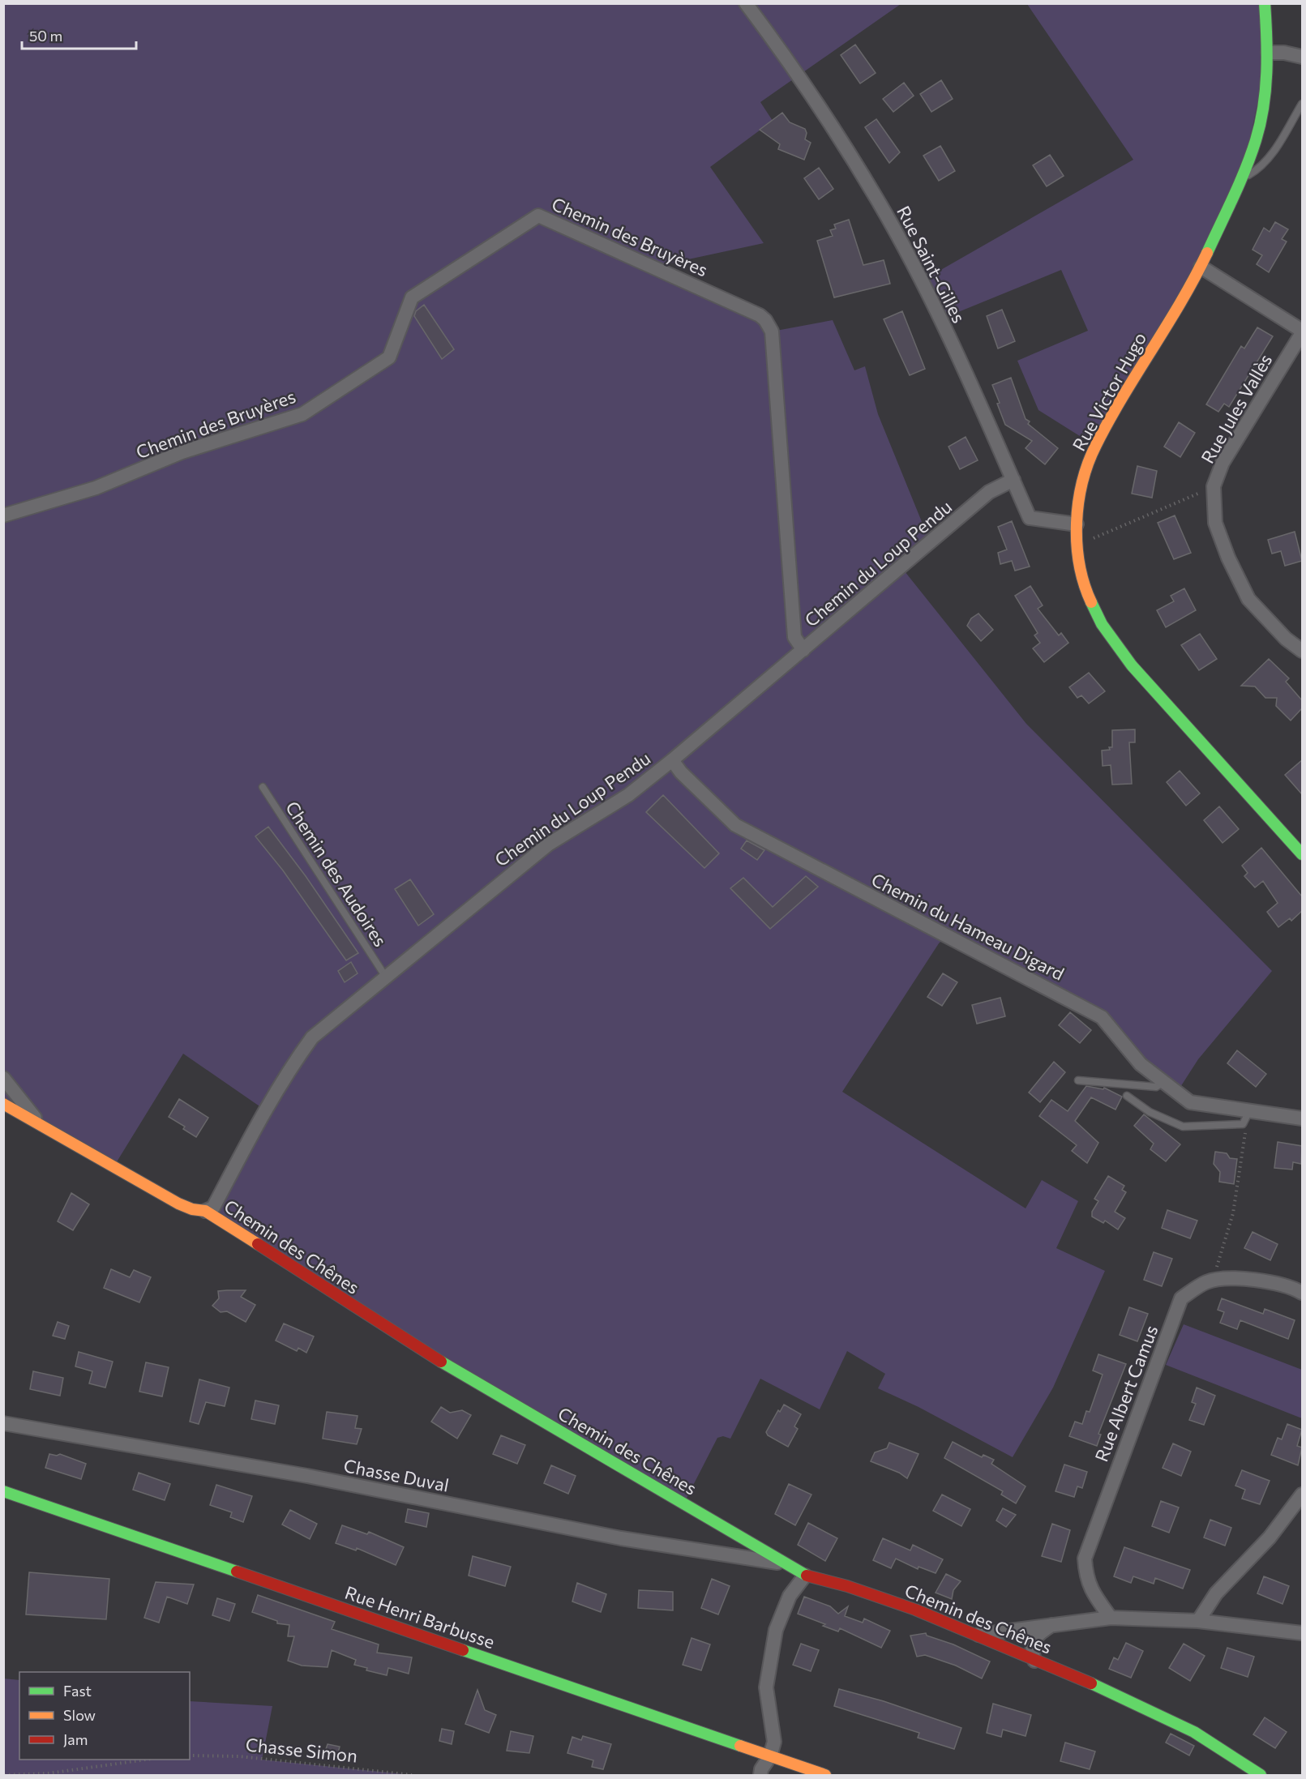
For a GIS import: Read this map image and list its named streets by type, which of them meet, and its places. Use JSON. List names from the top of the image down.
{
  "streets": {
    "main road": ["Rue Victor Hugo", "Chemin des Chênes", "Rue Henri Barbusse"],
    "street": [
      "Chemin des Bruyères",
      "Rue Saint-Gilles",
      "Rue Jules Vallès",
      "Chemin du Loup Pendu",
      "Chemin du Hameau Digard",
      "Rue Albert Camus",
      "Chasse Duval"
    ],
    "lane": ["Chemin des Audoires"],
    "path": ["Chasse Simon"]
  },
  "crossings": [
    ["Chemin des Bruyères", "Chemin du Loup Pendu"],
    ["Rue Saint-Gilles", "Rue Victor Hugo"],
    ["Rue Saint-Gilles", "Chemin du Loup Pendu"],
    ["Rue Victor Hugo", "Rue Jules Vallès"],
    ["Chemin du Loup Pendu", "Chemin des Audoires"],
    ["Chemin du Loup Pendu", "Chemin du Hameau Digard"],
    ["Chemin du Loup Pendu", "Chemin des Chênes"],
    ["Chemin des Chênes", "Chasse Duval"]
  ],
  "legend": ["Fast", "Slow", "Jam"],
  "scale_bar": "50 m"
}
